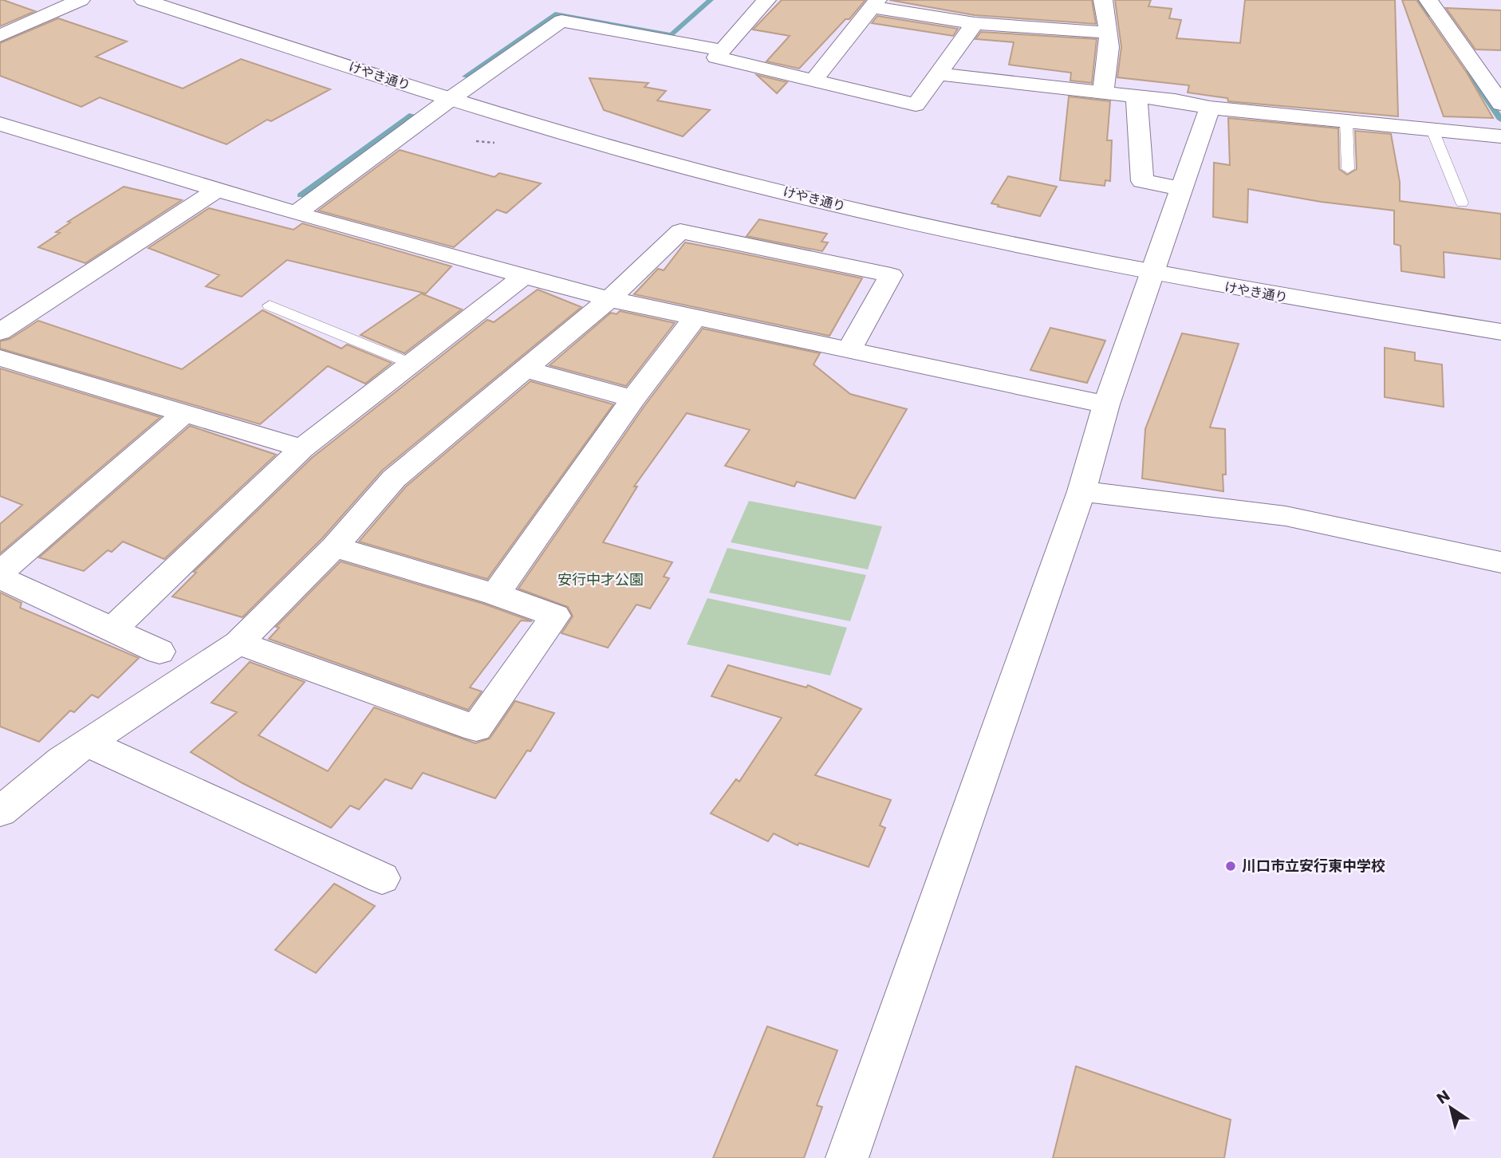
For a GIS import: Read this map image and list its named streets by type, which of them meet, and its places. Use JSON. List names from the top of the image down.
{
  "streets": {
    "street": ["けやき通り"]
  },
  "parks": ["安行中才公園"],
  "places": ["川口市立安行東中学校"],
  "north": "top left"
}
